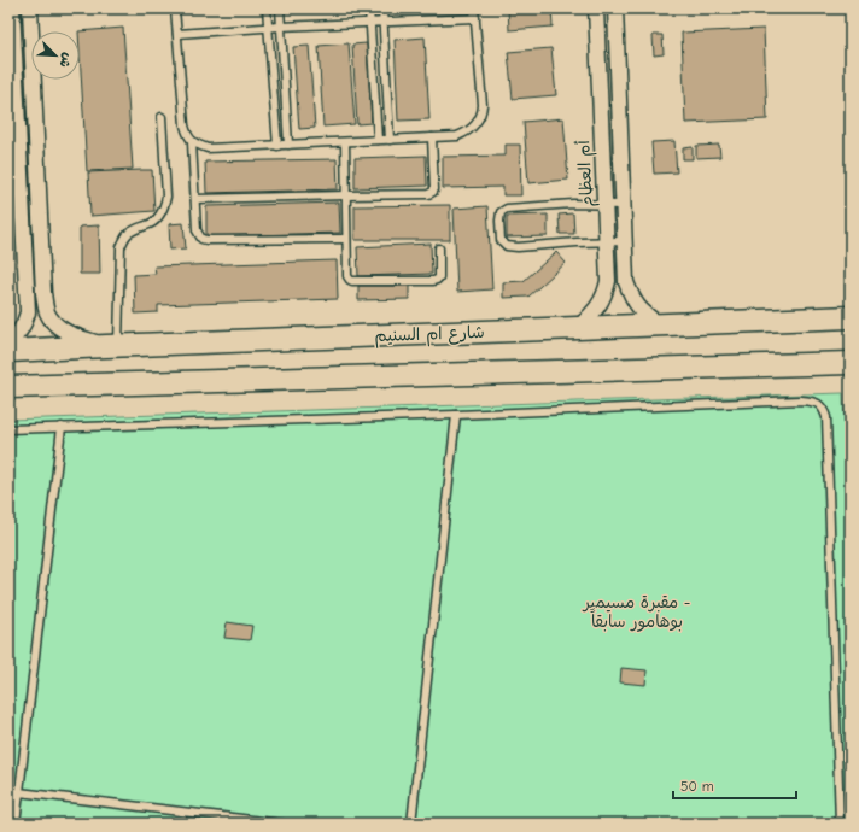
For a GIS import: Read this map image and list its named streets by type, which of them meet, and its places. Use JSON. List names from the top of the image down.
{
  "streets": {
    "main road": ["شارع ام السنيم"],
    "street": ["أم العظام"]
  },
  "crossings": [
    ["أم العظام", "شارع ام السنيم"]
  ],
  "parks": ["مقبرة مسيمير - بوهامور سابقاً"],
  "scale_bar": "50 m",
  "north": "bottom right"
}
